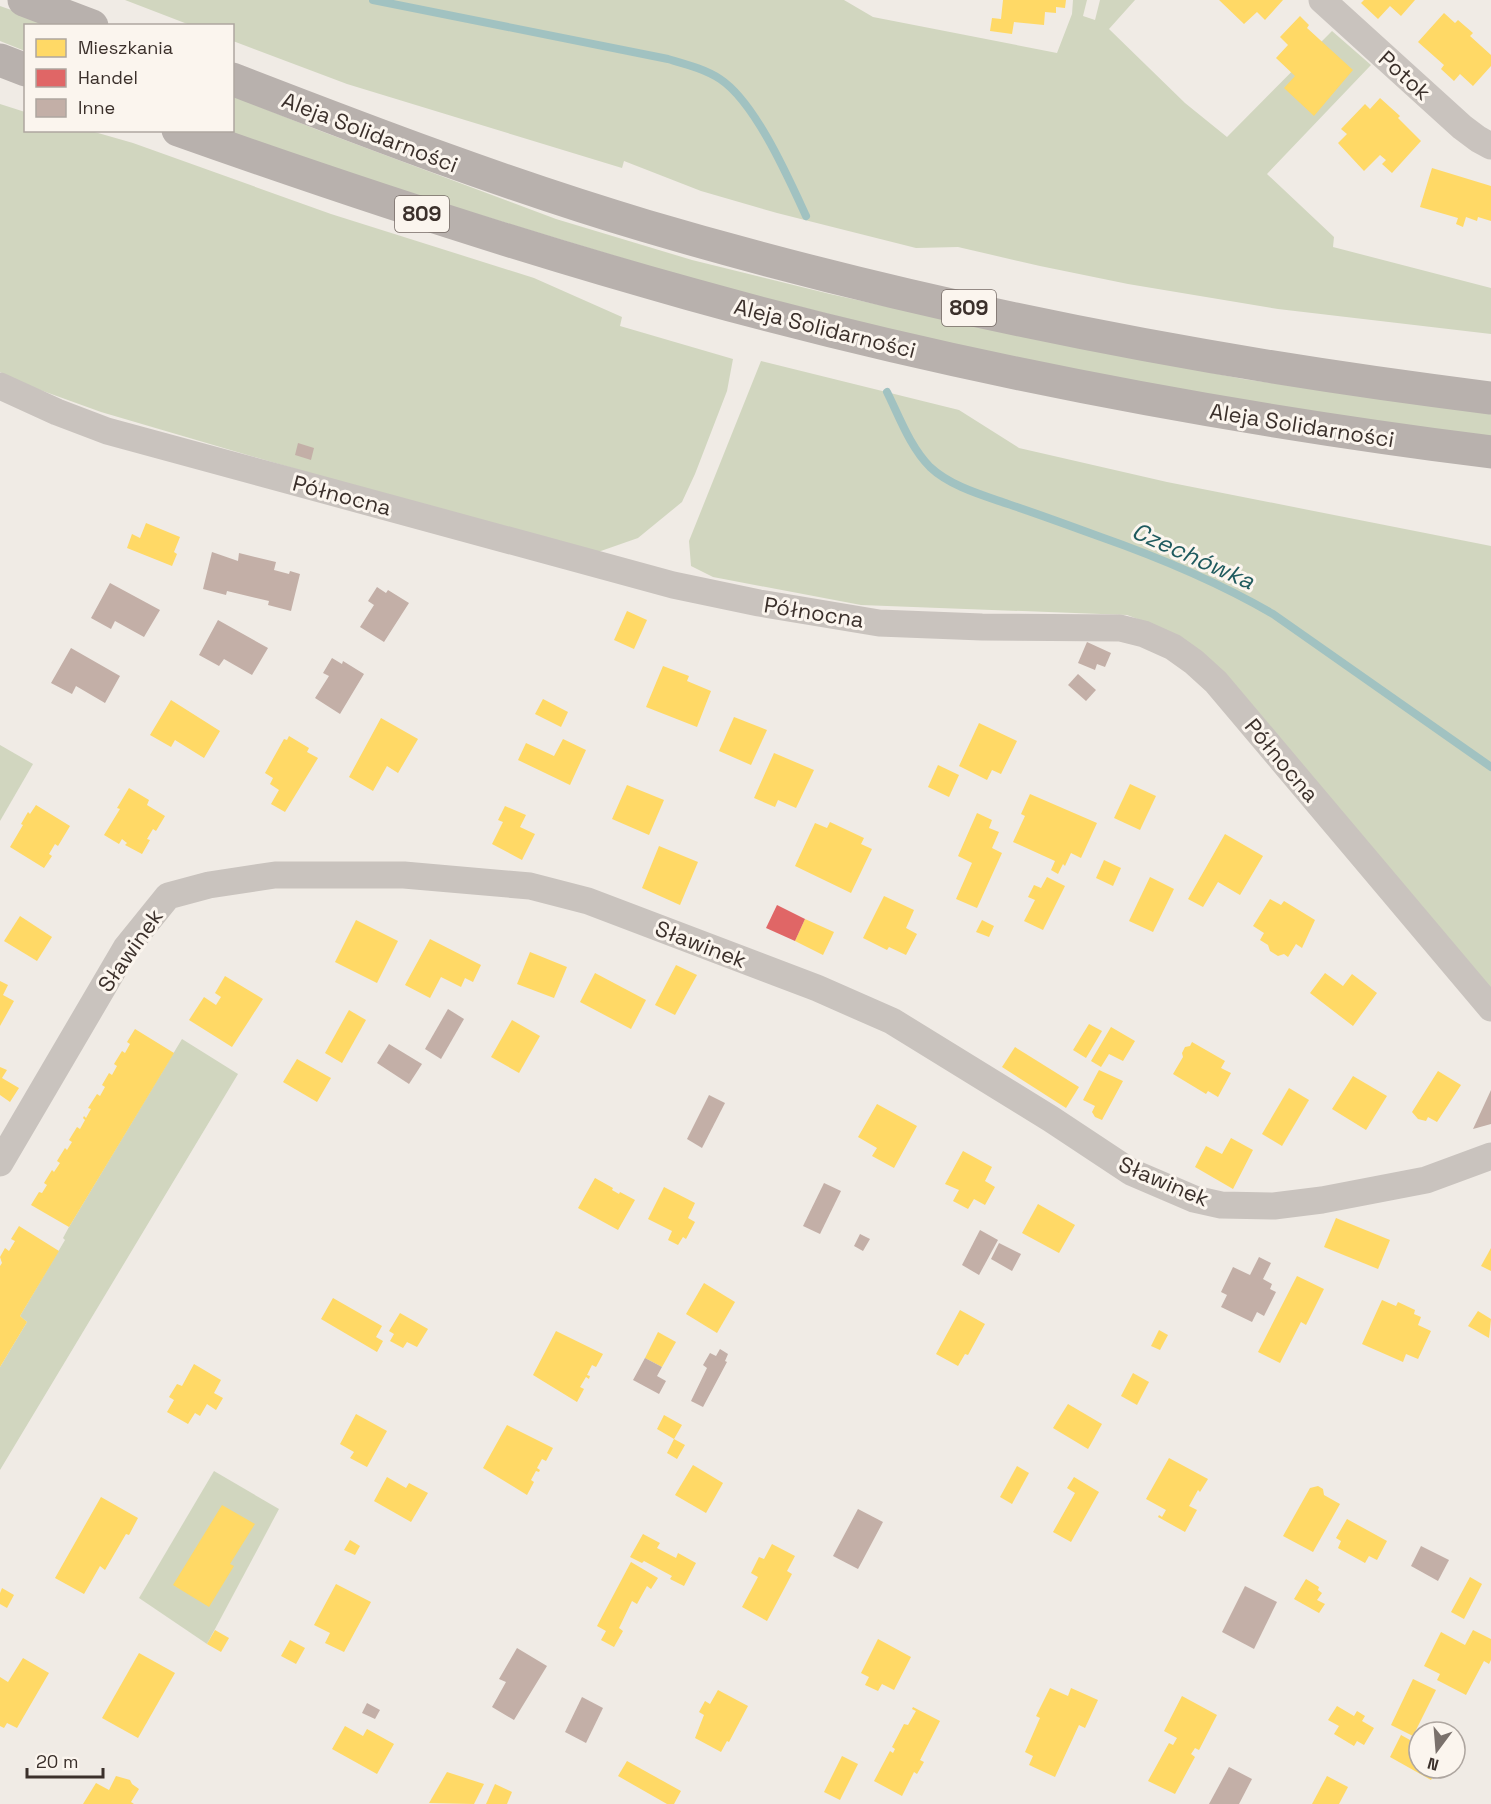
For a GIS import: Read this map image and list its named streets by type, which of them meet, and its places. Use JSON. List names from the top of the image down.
{
  "streets": {
    "main road": ["Aleja Solidarności", "809"],
    "street": ["Potok", "Północna", "Sławinek"]
  },
  "water": ["Czechówka"],
  "legend": ["Mieszkania", "Handel", "Inne"],
  "scale_bar": "20 m",
  "north": "bottom"
}
